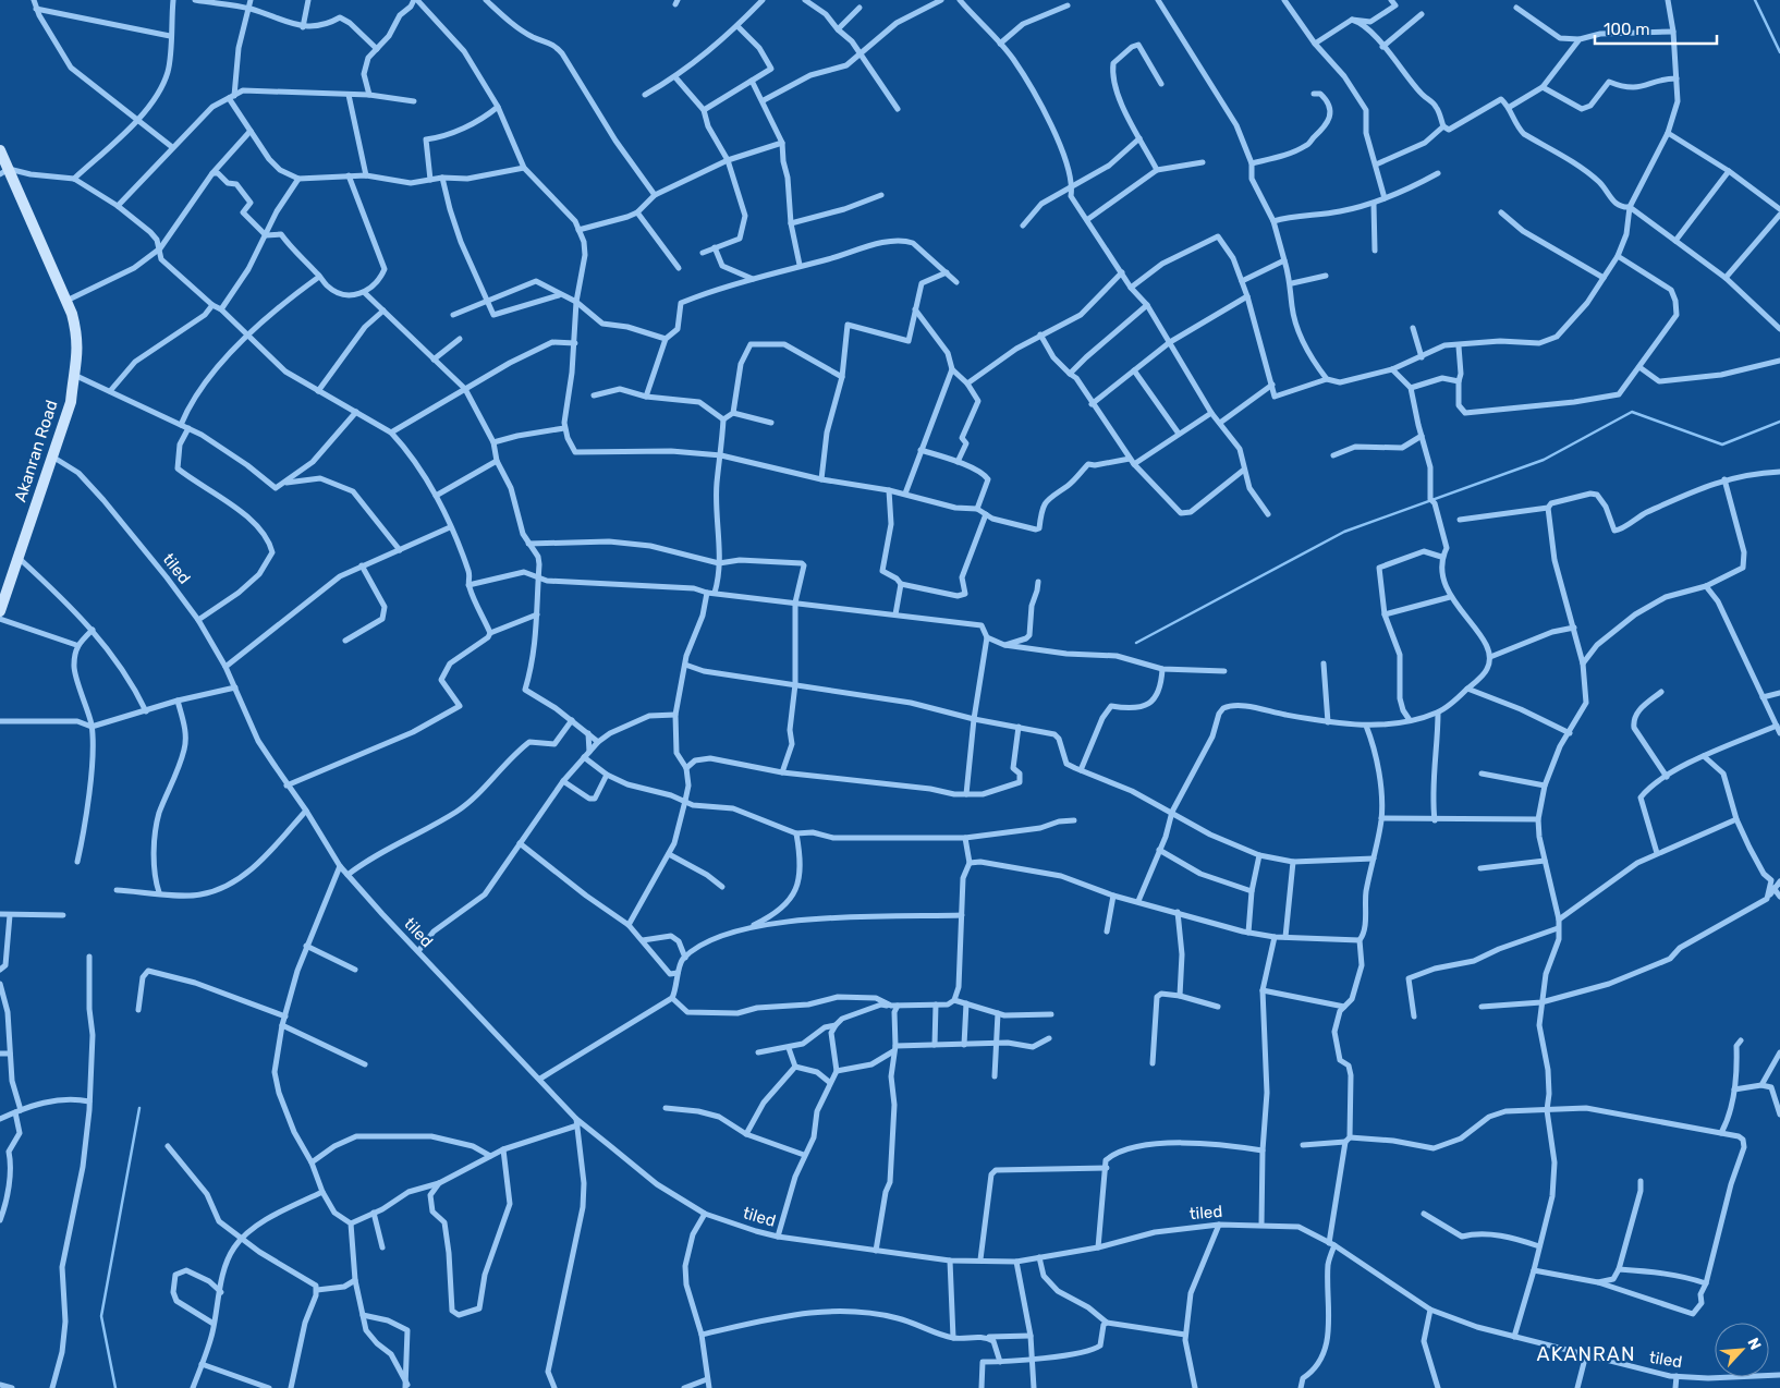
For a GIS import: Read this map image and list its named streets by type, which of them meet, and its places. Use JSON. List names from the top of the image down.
{
  "streets": {
    "main road": ["Akanran Road"],
    "street": ["tiled"]
  },
  "crossings": [
    ["Akanran Road", "tiled"]
  ],
  "districts": ["AKANRAN"],
  "scale_bar": "100 m",
  "north": "top right"
}
